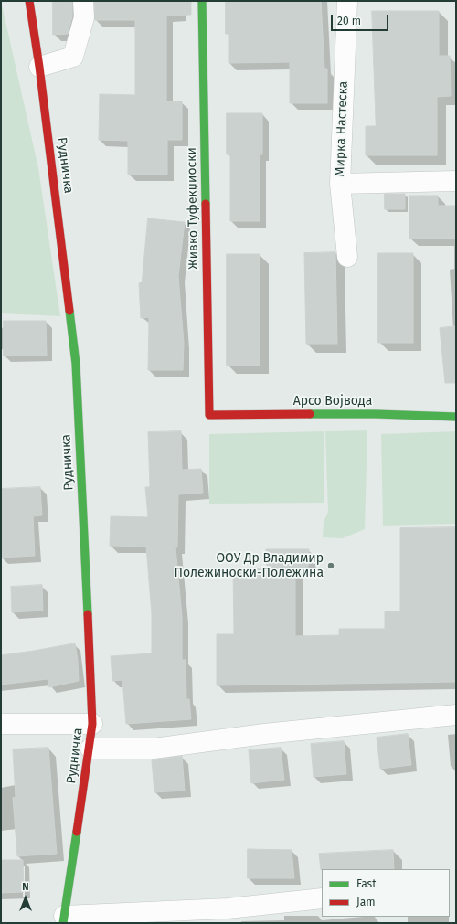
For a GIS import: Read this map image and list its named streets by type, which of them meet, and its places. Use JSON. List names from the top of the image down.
{
  "streets": {
    "street": [
      "Мирка Настеска",
      "Рудничка",
      "Живко Туфекџиоски",
      "Арсо Војвода"
    ]
  },
  "crossings": [
    ["Живко Туфекџиоски", "Арсо Војвода"]
  ],
  "places": ["ООУ Др Владимир Полежиноски-Полежина"],
  "legend": ["Fast", "Jam"],
  "scale_bar": "20 m",
  "north": "top"
}
